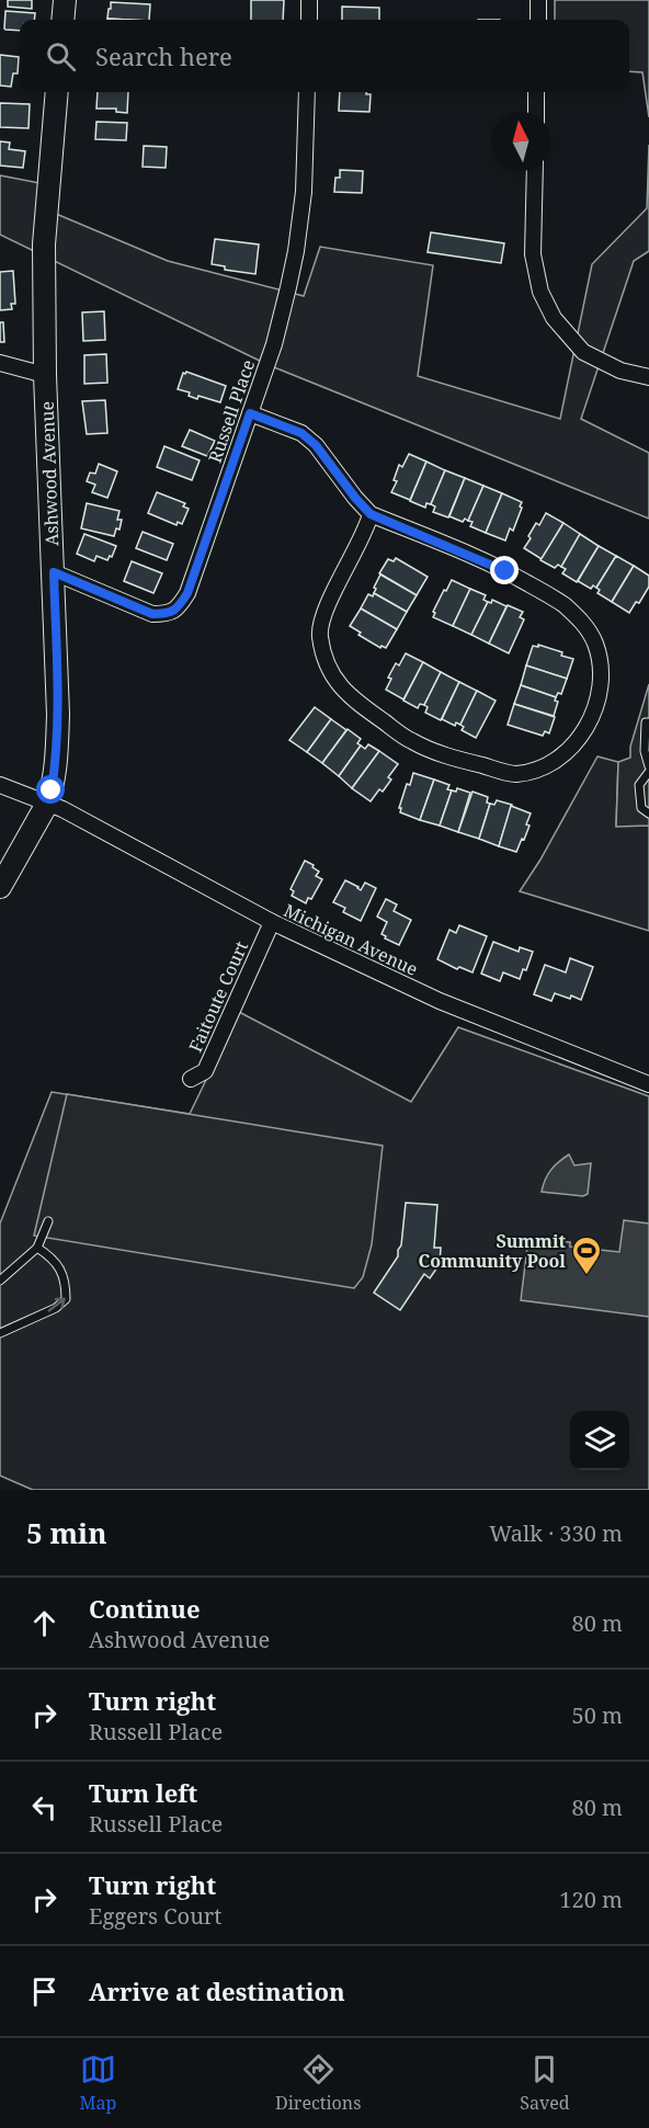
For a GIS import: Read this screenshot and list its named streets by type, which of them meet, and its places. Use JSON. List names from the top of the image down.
{
  "streets": {
    "street": [
      "Russell Place",
      "Ashwood Avenue",
      "Michigan Avenue",
      "Faitoute Court"
    ]
  },
  "crossings": [
    ["Russell Place", "Ashwood Avenue"],
    ["Ashwood Avenue", "Michigan Avenue"],
    ["Michigan Avenue", "Faitoute Court"]
  ],
  "places": {
    "sports": ["Summit Community Pool"]
  },
  "north": "top",
  "page": {
    "search": "Search here",
    "heading": ["5 min", "Walk · 330 m"],
    "list": [
      ["Continue", "Ashwood Avenue", "80 m"],
      ["Turn right", "Russell Place", "50 m"],
      ["Turn left", "Russell Place", "80 m"],
      ["Turn right", "Eggers Court", "120 m"],
      "Arrive at destination"
    ],
    "nav": ["Map", "Directions", "Saved"]
  }
}
